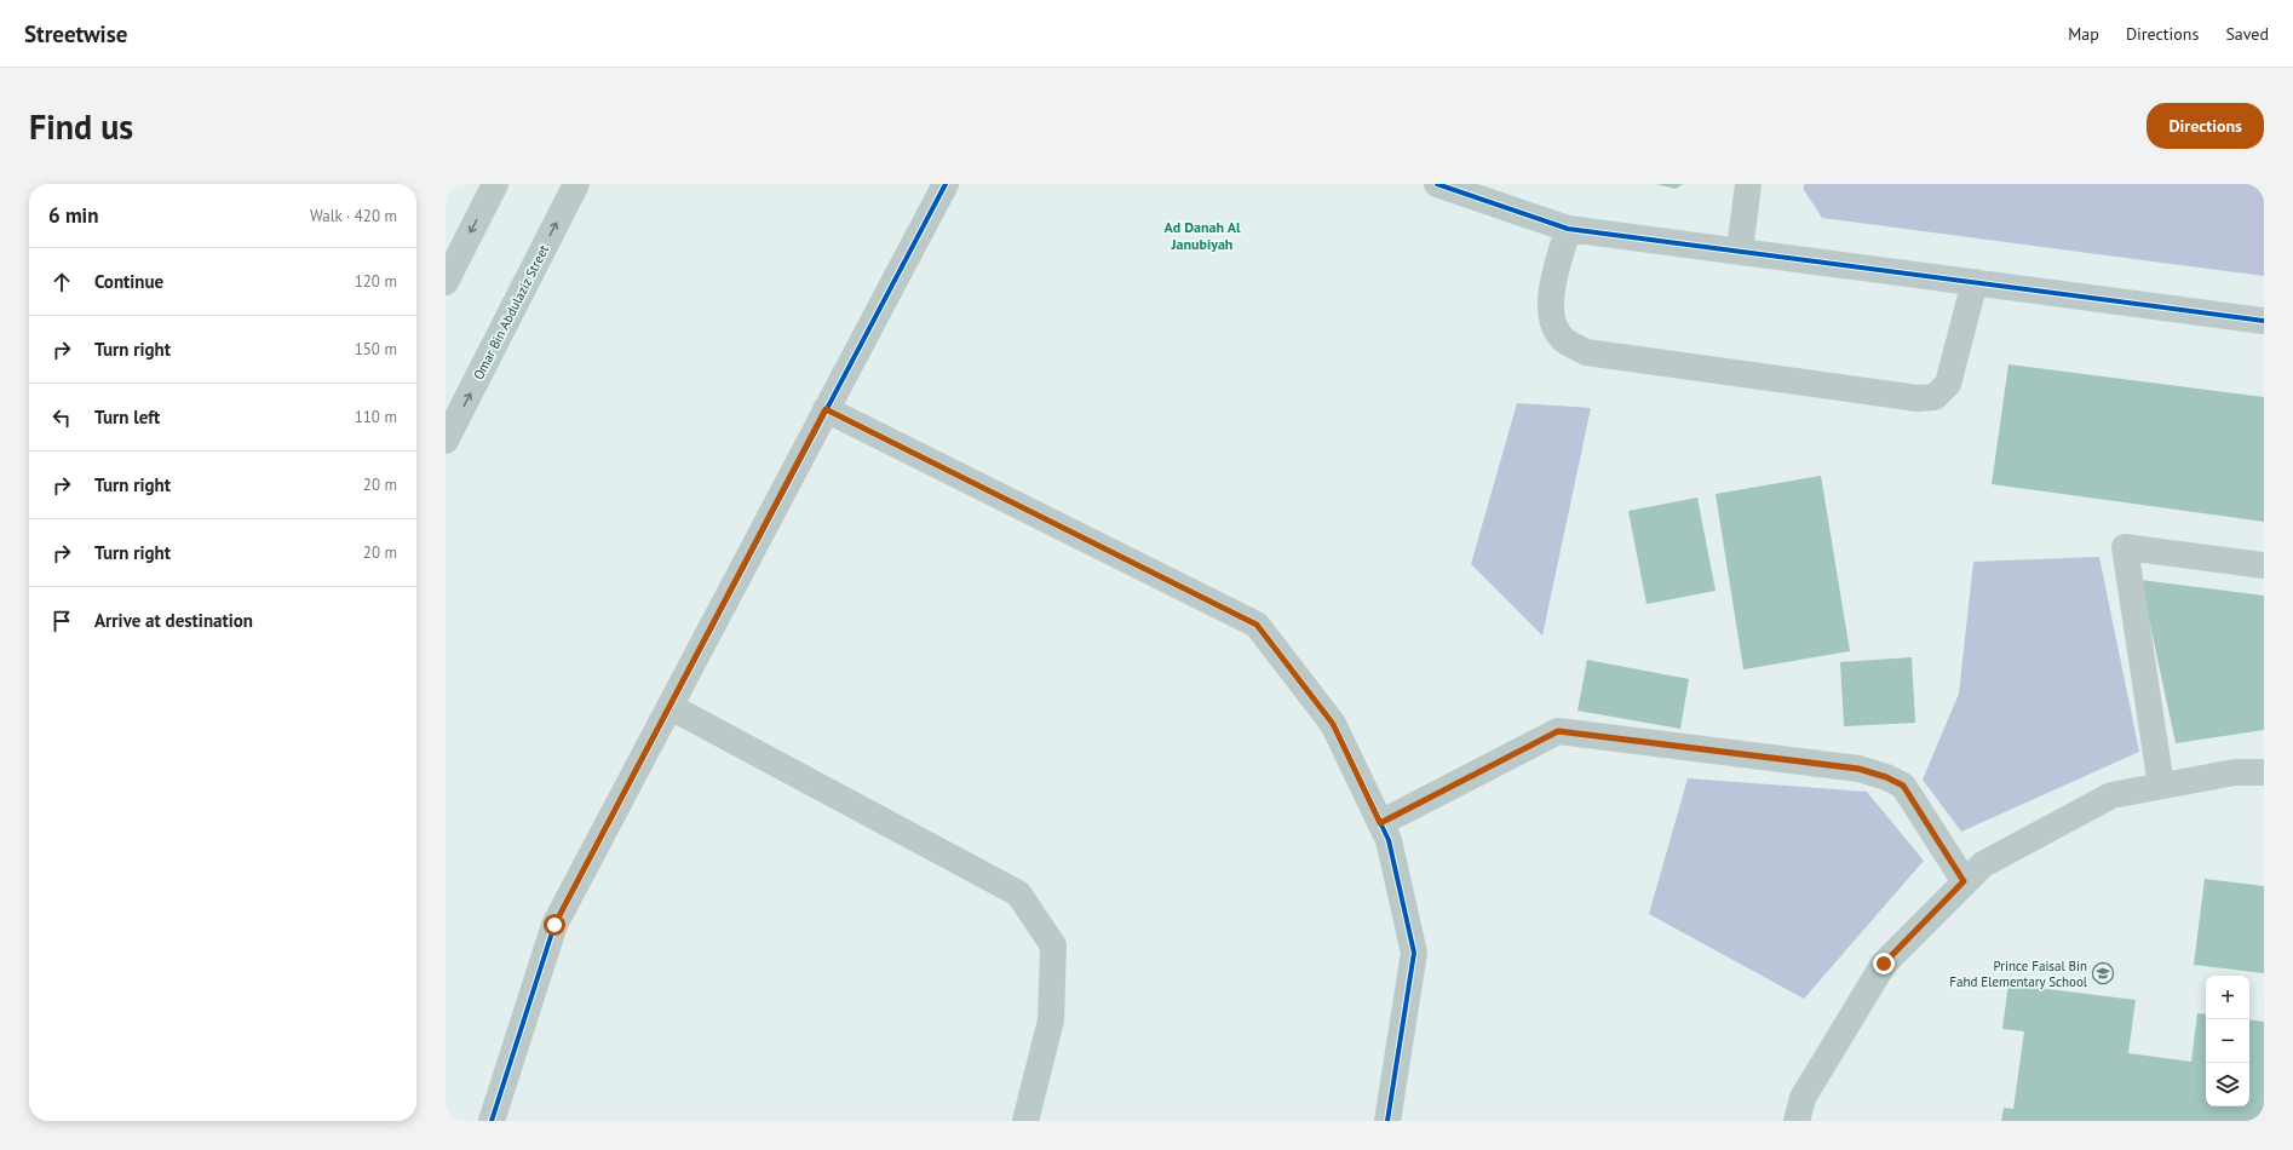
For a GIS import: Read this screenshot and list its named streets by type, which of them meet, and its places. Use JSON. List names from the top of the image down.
{
  "streets": {
    "street": ["Omar Bin Abdulaziz Street"]
  },
  "districts": ["Ad Danah Al Janubiyah"],
  "places": {
    "school or university": ["Prince Faisal Bin Fahd Elementary School"]
  },
  "page": {
    "header": "Streetwise",
    "nav": ["Map", "Directions", "Saved"],
    "buttons": "Directions",
    "title": "Find us",
    "heading": ["6 min", "Walk · 420 m"],
    "list": [
      ["Continue", "120 m"],
      ["Turn right", "150 m"],
      ["Turn left", "110 m"],
      ["Turn right", "20 m"],
      ["Turn right", "20 m"],
      "Arrive at destination"
    ],
    "map_buttons": ["+", "−"]
  }
}
